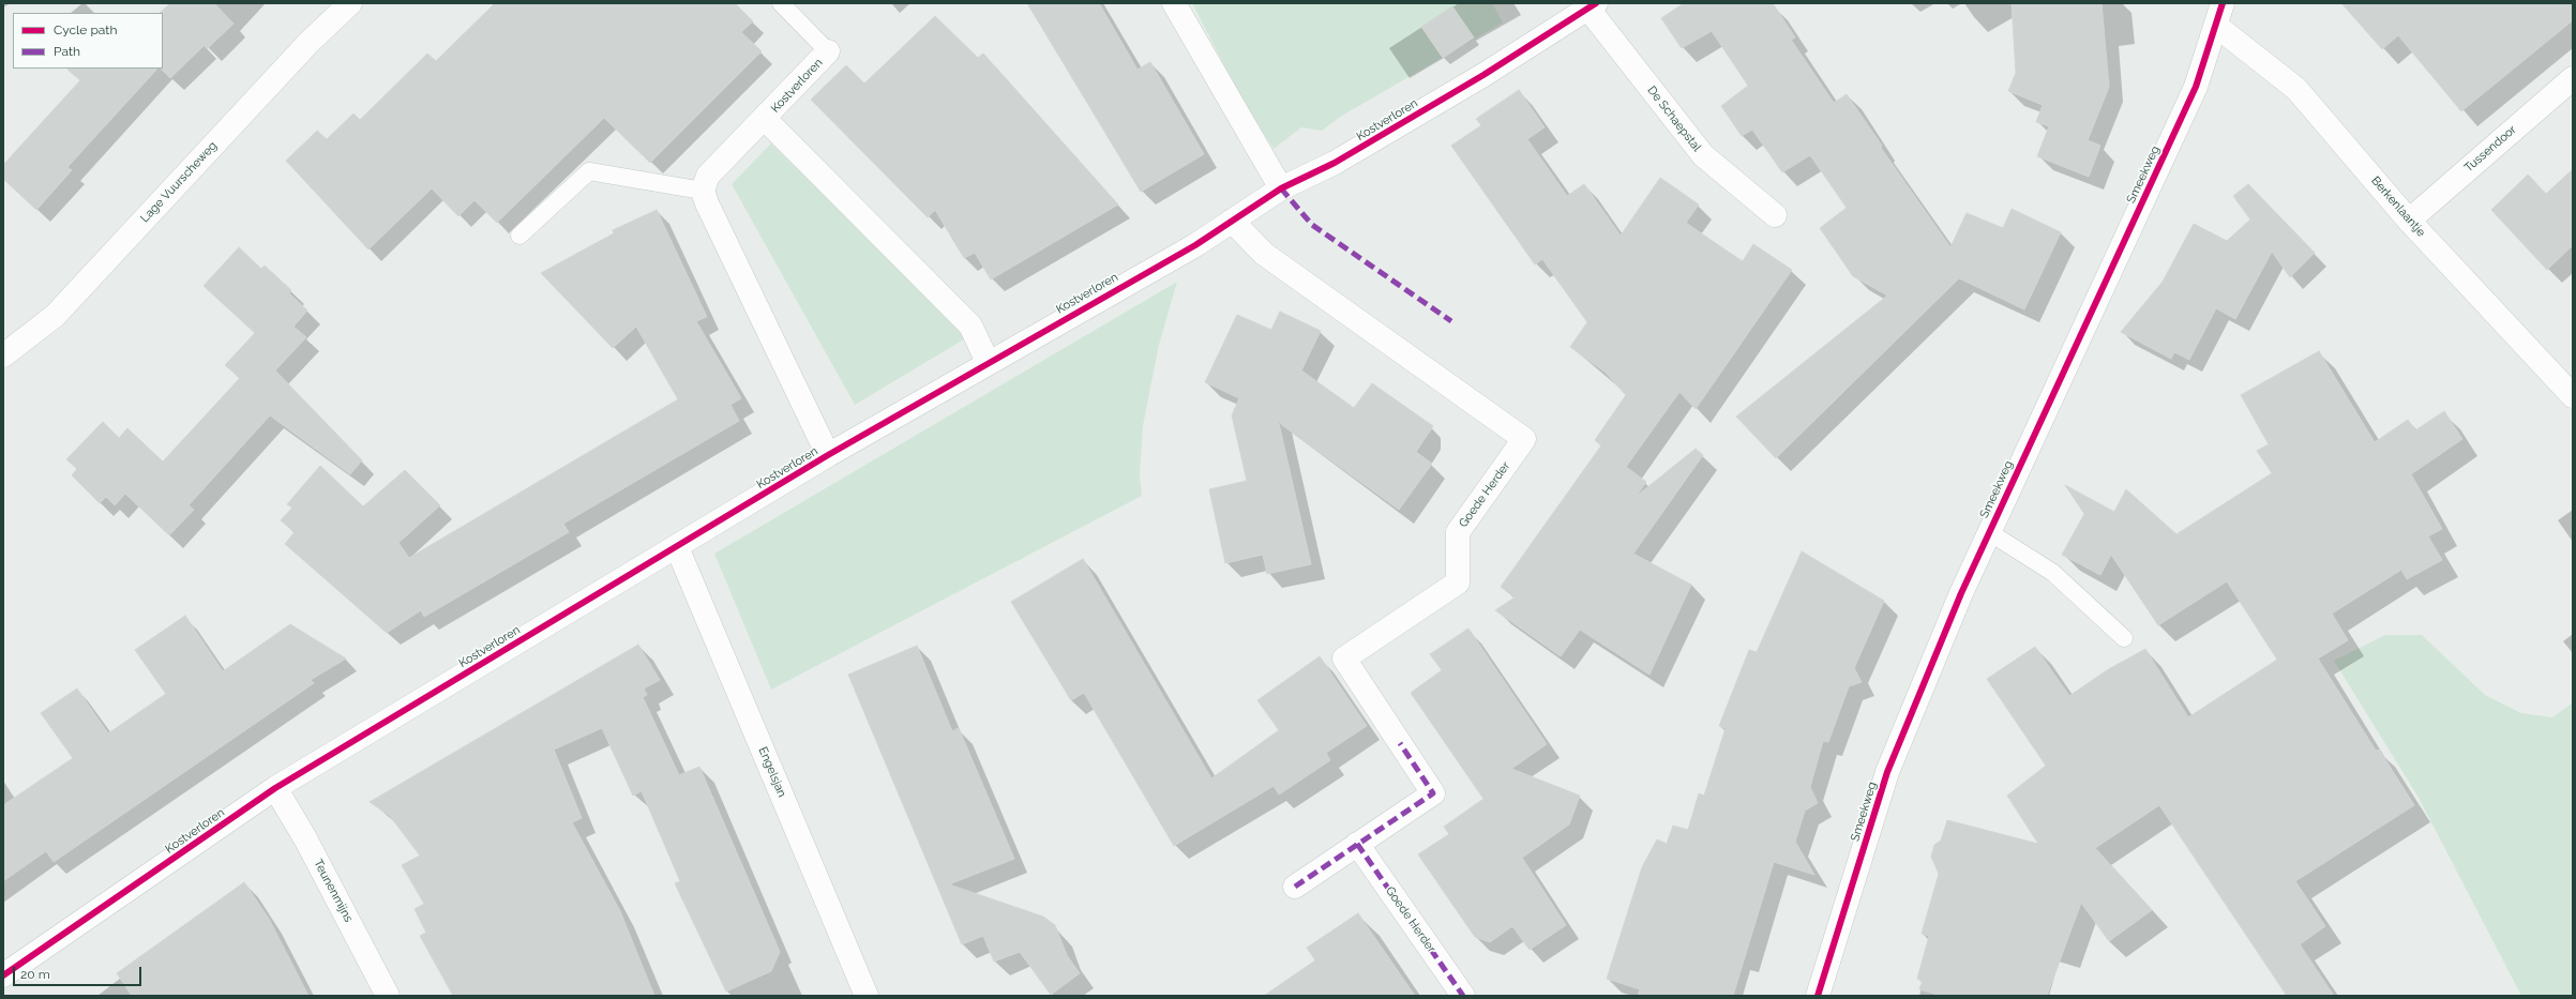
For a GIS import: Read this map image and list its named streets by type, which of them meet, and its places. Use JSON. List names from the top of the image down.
{
  "streets": {
    "street": [
      "Kostverloren",
      "De Schaepstal",
      "Tussendoor",
      "Smeekweg",
      "Lage Vuurscheweg",
      "Berkenlaantje",
      "Goede Herder",
      "Engelsjan",
      "Teunenmijns"
    ]
  },
  "crossings": [
    ["Kostverloren", "De Schaepstal"],
    ["Kostverloren", "Goede Herder"],
    ["Kostverloren", "Engelsjan"],
    ["Kostverloren", "Teunenmijns"],
    ["Tussendoor", "Berkenlaantje"],
    ["Smeekweg", "Berkenlaantje"]
  ],
  "legend": ["Cycle path", "Path"],
  "scale_bar": "20 m"
}
